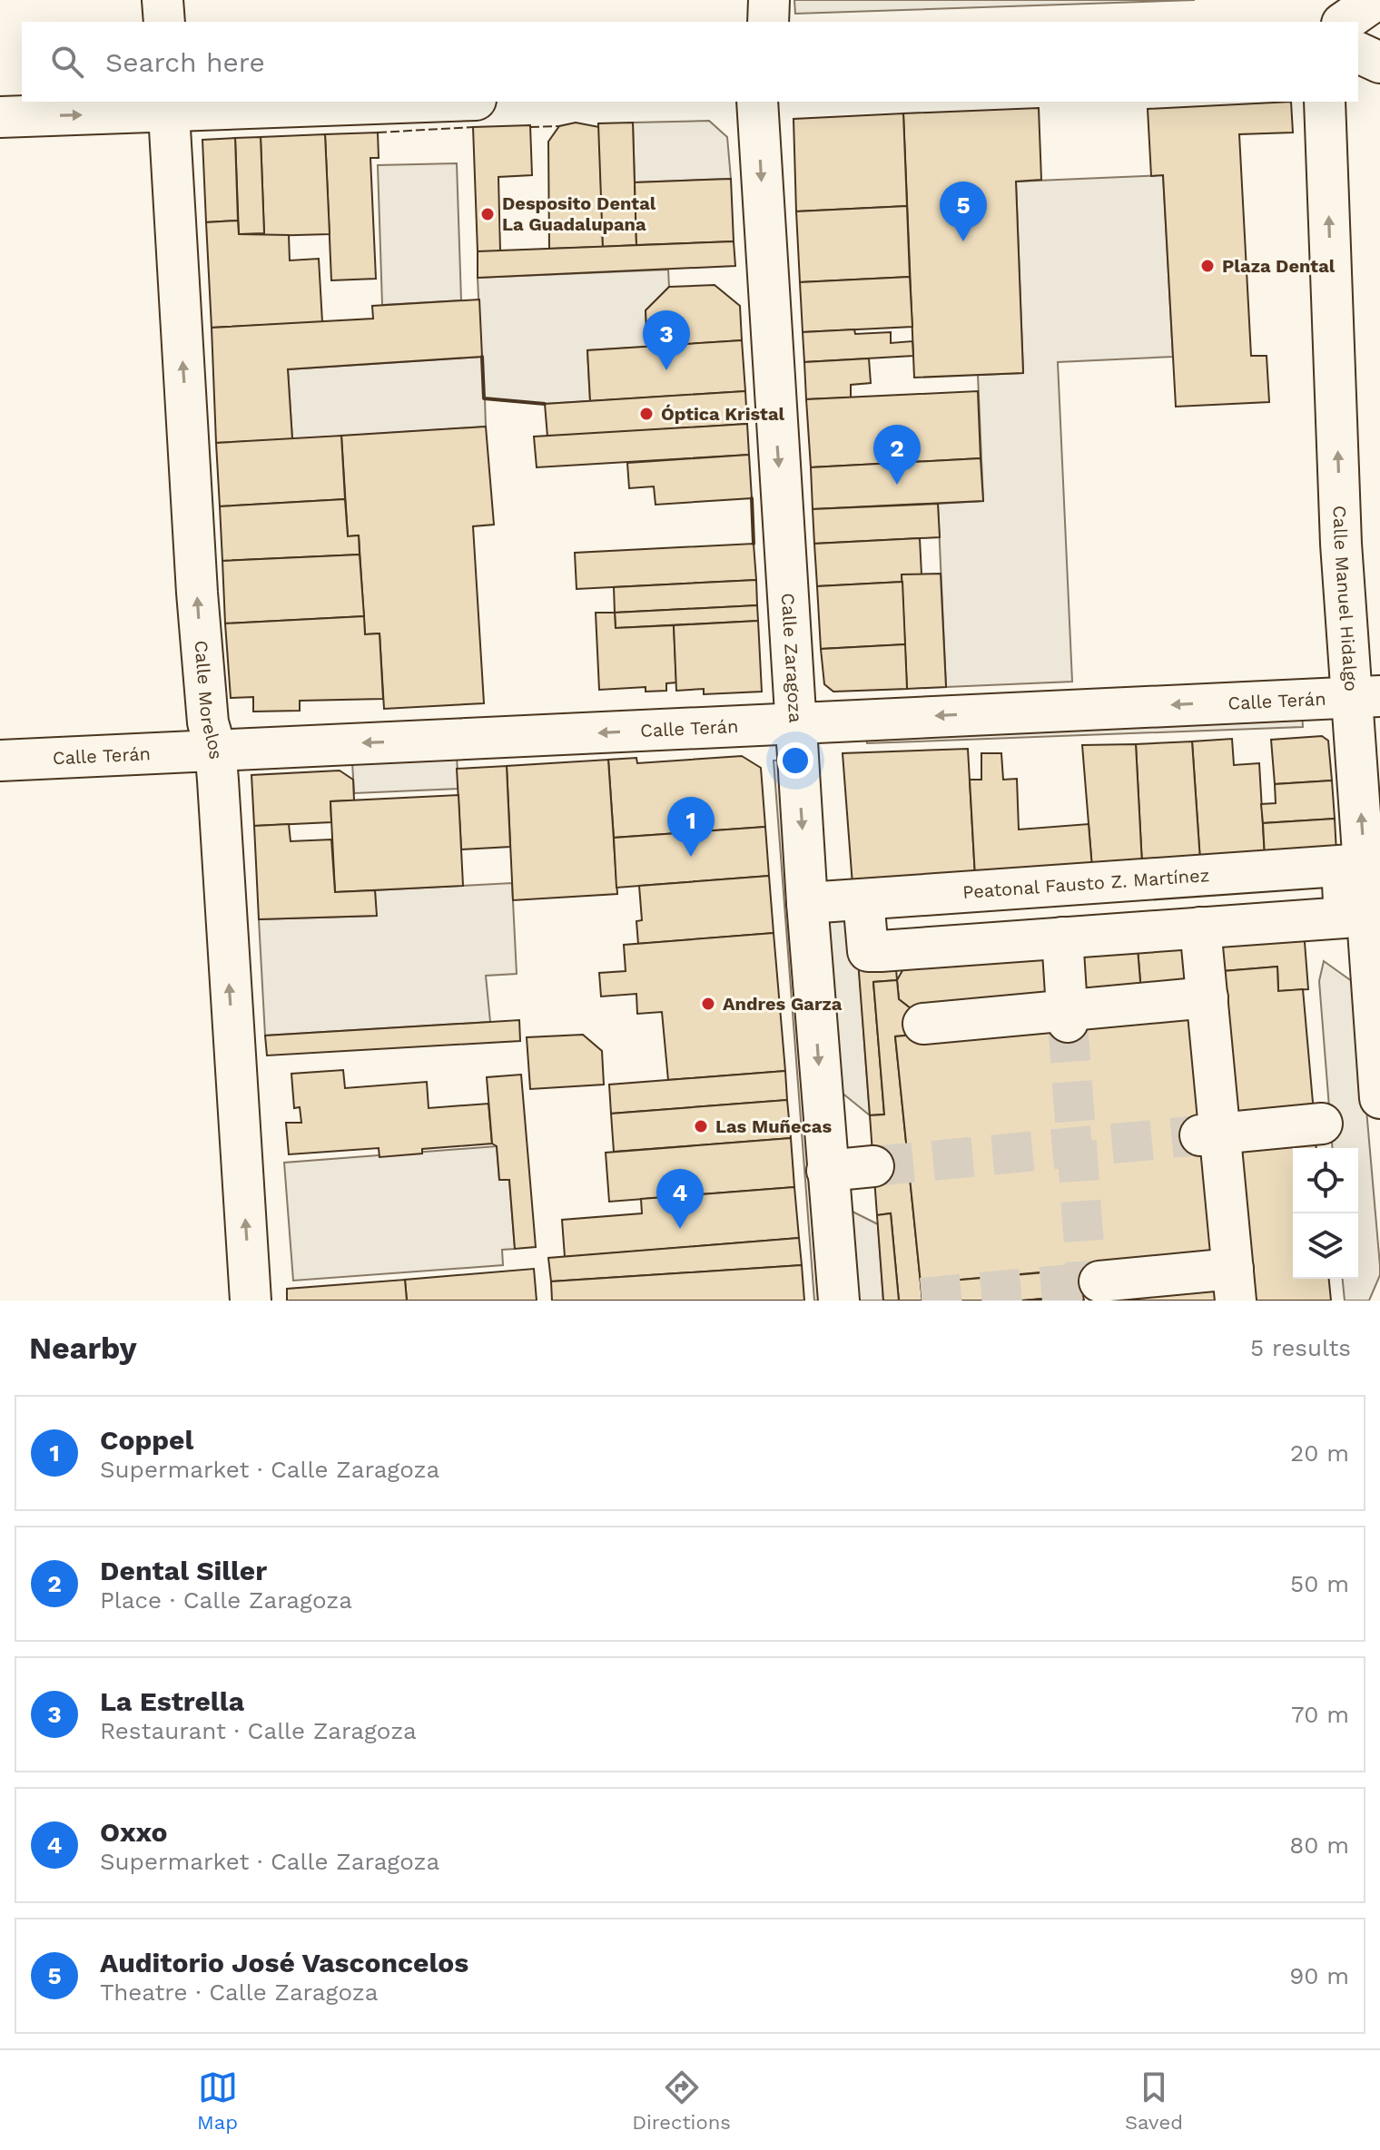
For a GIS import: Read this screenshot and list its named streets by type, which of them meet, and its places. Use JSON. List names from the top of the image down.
{
  "streets": {
    "street": [
      "Calle Manuel Hidalgo",
      "Calle Zaragoza",
      "Calle Terán",
      "Calle Morelos",
      "Peatonal Fausto Z. Martínez"
    ]
  },
  "crossings": [
    ["Calle Manuel Hidalgo", "Calle Terán"],
    ["Calle Manuel Hidalgo", "Peatonal Fausto Z. Martínez"],
    ["Calle Zaragoza", "Calle Terán"],
    ["Calle Zaragoza", "Peatonal Fausto Z. Martínez"],
    ["Calle Terán", "Calle Morelos"]
  ],
  "one_way": ["Calle Manuel Hidalgo", "Calle Zaragoza", "Calle Morelos"],
  "places": [
    "Desposito Dental La Guadalupana",
    "Plaza Dental",
    "Óptica Kristal",
    "Andres Garza",
    "Las Muñecas"
  ],
  "page": {
    "search": "Search here",
    "pins": [
      "5",
      "3",
      "2",
      "1",
      "4"
    ],
    "heading": ["Nearby", "5 results"],
    "list": [
      {
        "mark": "1",
        "name": "Coppel",
        "note": "Supermarket · Calle Zaragoza",
        "value": "20 m"
      },
      {
        "mark": "2",
        "name": "Dental Siller",
        "note": "Place · Calle Zaragoza",
        "value": "50 m"
      },
      {
        "mark": "3",
        "name": "La Estrella",
        "note": "Restaurant · Calle Zaragoza",
        "value": "70 m"
      },
      {
        "mark": "4",
        "name": "Oxxo",
        "note": "Supermarket · Calle Zaragoza",
        "value": "80 m"
      },
      {
        "mark": "5",
        "name": "Auditorio José Vasconcelos",
        "note": "Theatre · Calle Zaragoza",
        "value": "90 m"
      }
    ],
    "nav": ["Map", "Directions", "Saved"]
  }
}
